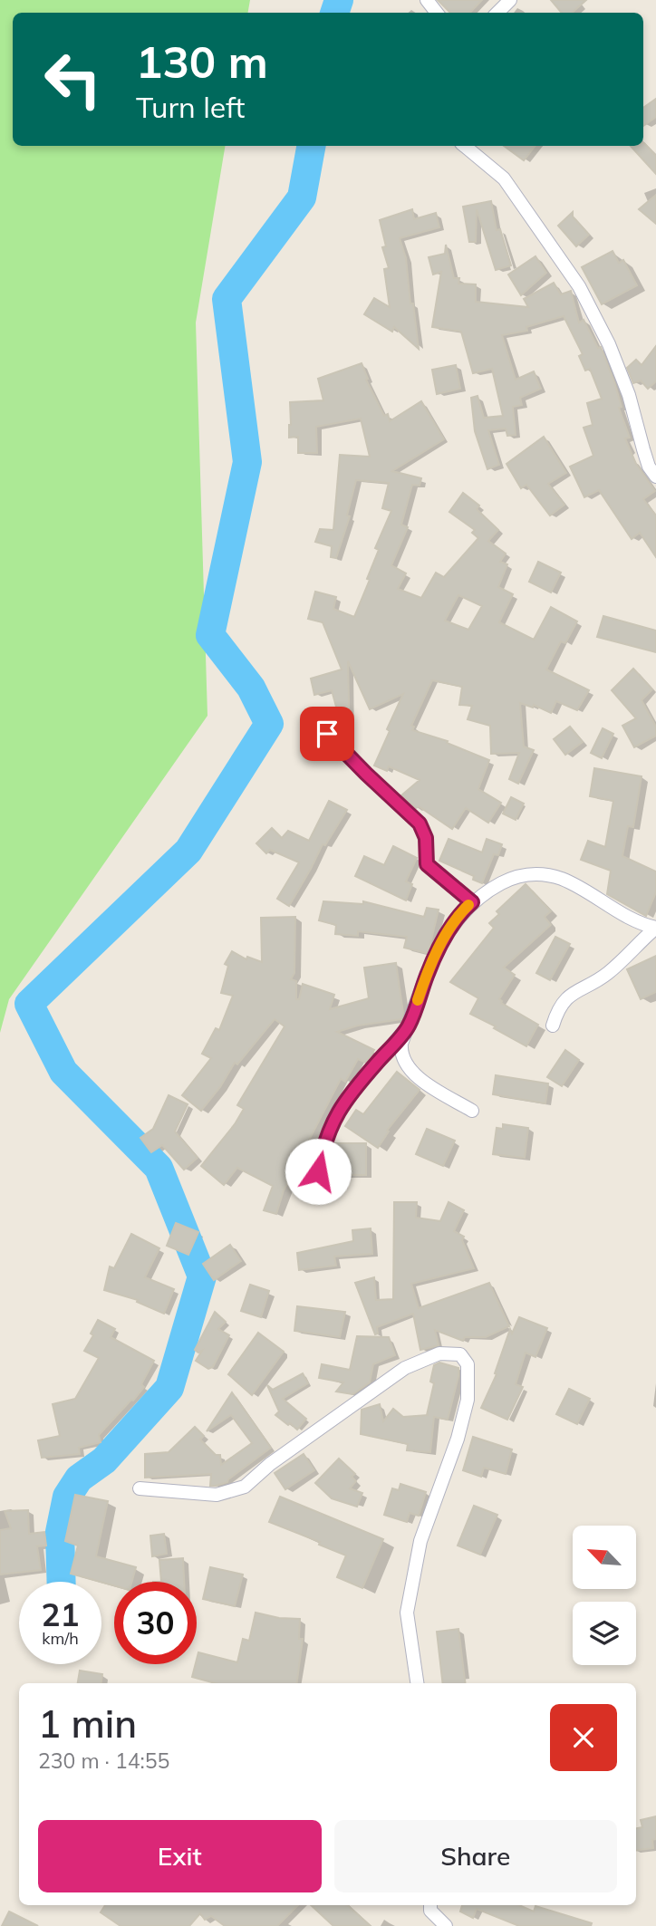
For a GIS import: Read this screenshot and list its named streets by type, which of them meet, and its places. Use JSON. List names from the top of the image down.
{
  "north": "top left",
  "page": {
    "turn": ["130 m", "Turn left"],
    "speed": "21 km/h",
    "limit": "30",
    "heading": ["1 min", "230 m · 14:55"],
    "buttons": ["Exit", "Share"]
  }
}
